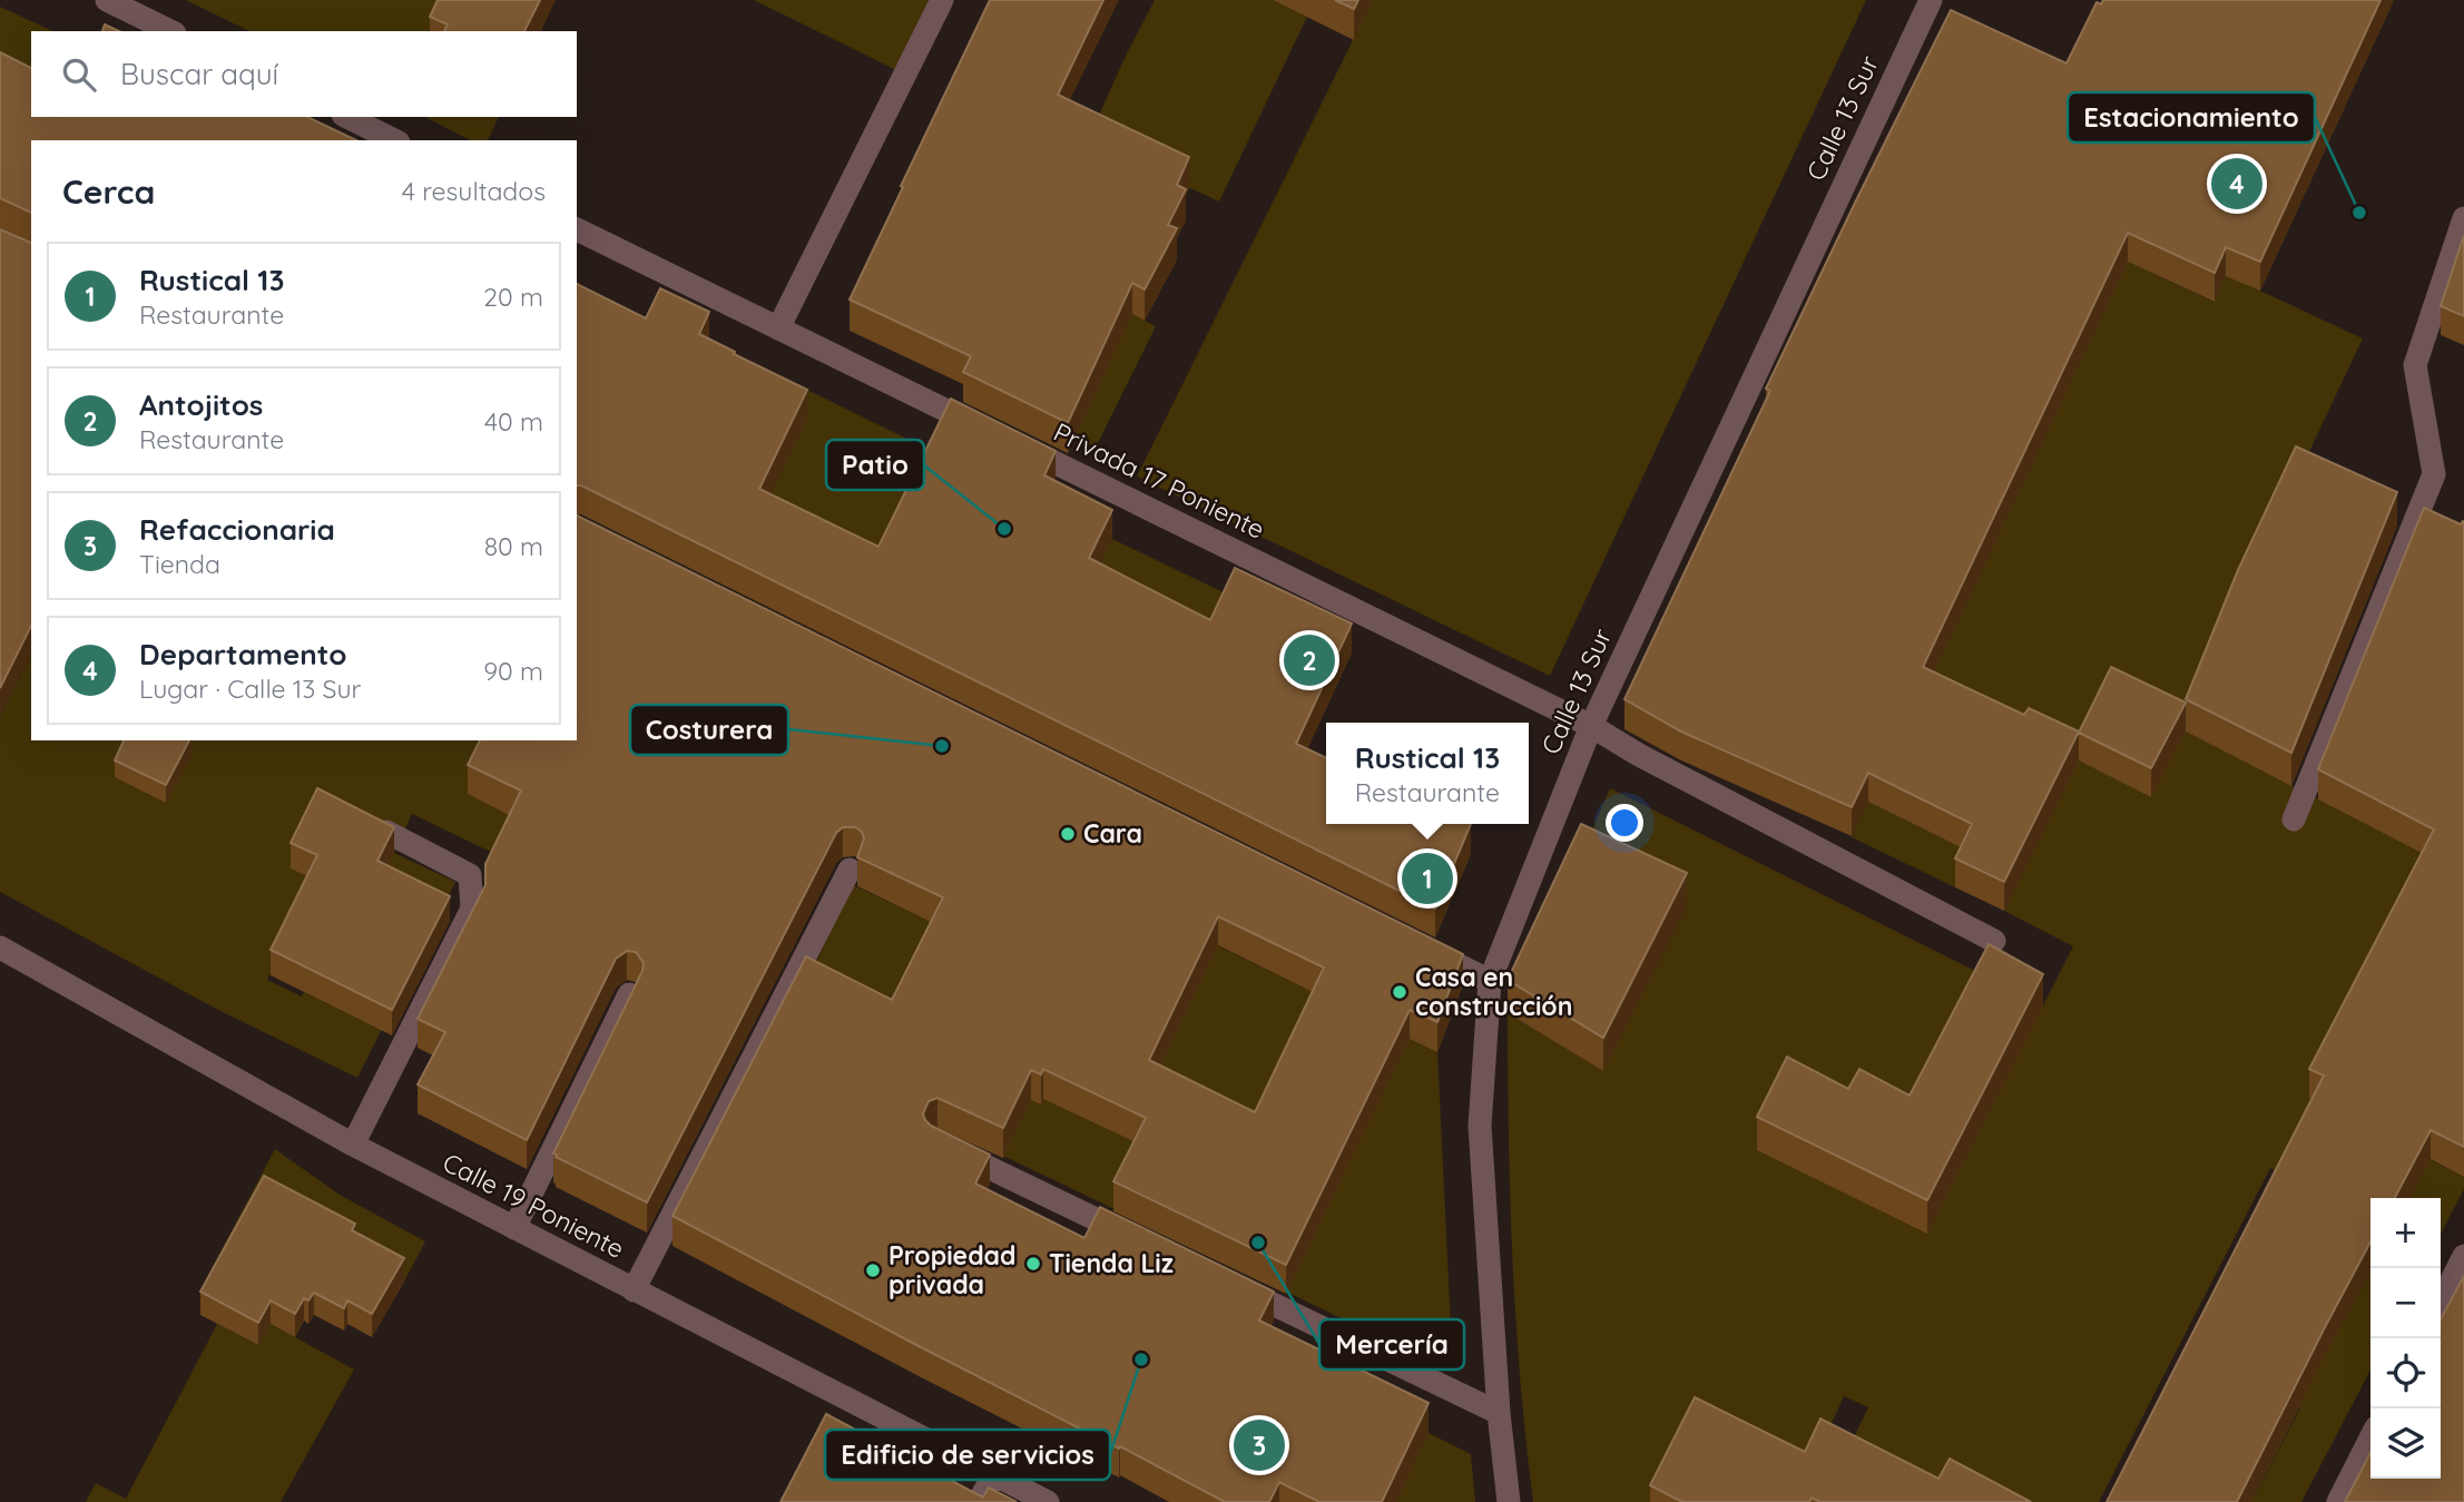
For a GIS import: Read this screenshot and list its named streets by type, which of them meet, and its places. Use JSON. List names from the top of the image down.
{
  "streets": {
    "street": ["Calle 13 Sur", "Privada 17 Poniente", "Calle 19 Poniente"]
  },
  "crossings": [
    ["Calle 13 Sur", "Privada 17 Poniente"]
  ],
  "places": [
    "Estacionamiento",
    "Patio",
    "Costurera",
    "Cara",
    "Casa en construcción",
    "Mercería",
    "Tienda Liz",
    "Propiedad privada",
    "Edificio de servicios"
  ],
  "page": {
    "search": "Buscar aquí",
    "heading": ["Cerca", "4 resultados"],
    "pins": [
      "4",
      "2",
      "1",
      "3"
    ],
    "list": [
      {
        "mark": "1",
        "name": "Rustical 13",
        "note": "Restaurante",
        "value": "20 m"
      },
      {
        "mark": "2",
        "name": "Antojitos",
        "note": "Restaurante",
        "value": "40 m"
      },
      {
        "mark": "3",
        "name": "Refaccionaria",
        "note": "Tienda",
        "value": "80 m"
      },
      {
        "mark": "4",
        "name": "Departamento",
        "note": "Lugar · Calle 13 Sur",
        "value": "90 m"
      }
    ],
    "popup": ["Rustical 13", "Restaurante"],
    "map_buttons": ["+", "−"]
  }
}
